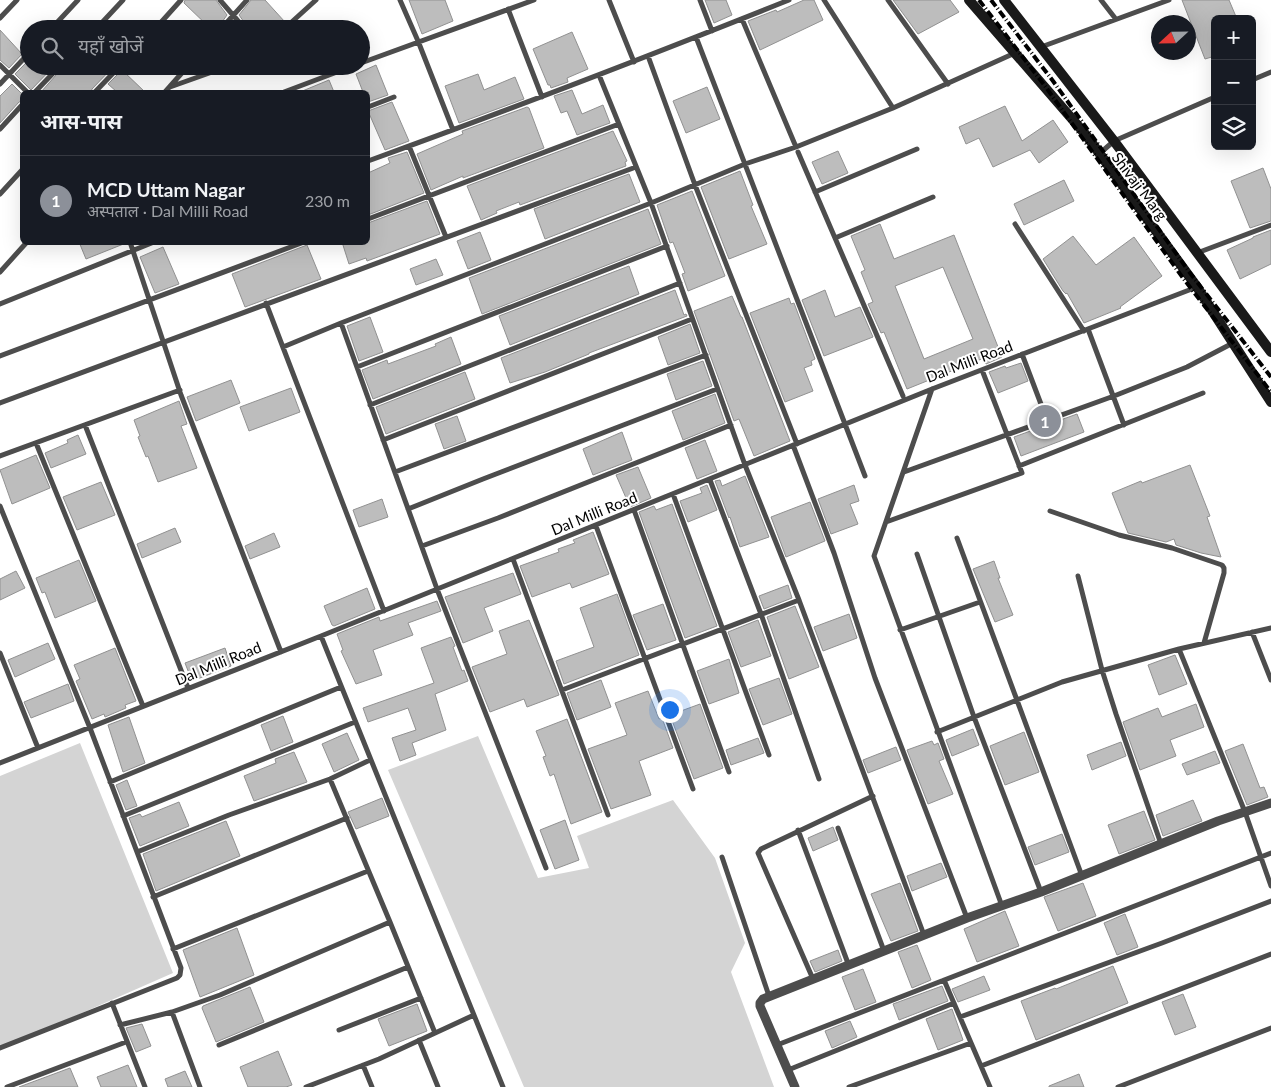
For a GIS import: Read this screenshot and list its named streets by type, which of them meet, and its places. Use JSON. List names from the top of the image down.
{
  "streets": {
    "main road": ["Shivaji Marg"],
    "street": ["Dal Milli Road"]
  },
  "crossings": [
    ["Shivaji Marg", "Dal Milli Road"]
  ],
  "north": "left",
  "page": {
    "map_buttons": ["+", "−"],
    "search": "यहाँ खोजें",
    "heading": "आस-पास",
    "list": [
      {
        "mark": "1",
        "name": "MCD Uttam Nagar",
        "note": "अस्पताल · Dal Milli Road",
        "value": "230 m"
      }
    ],
    "pins": "1"
  }
}
